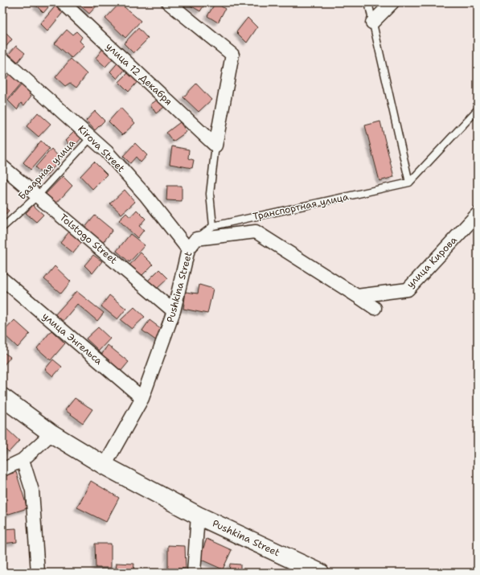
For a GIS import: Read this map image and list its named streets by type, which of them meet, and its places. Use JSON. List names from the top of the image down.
{
  "streets": {
    "street": [
      "улица 12 Декабря",
      "Kirova Street",
      "Tolstogo Street",
      "улица Кирова",
      "Pushkina Street",
      "улица Энгельса"
    ],
    "lane": ["Базарная улица", "Транспортная улица"]
  },
  "crossings": [
    ["Kirova Street", "Базарная улица"],
    ["Kirova Street", "Pushkina Street"],
    ["Базарная улица", "Tolstogo Street"],
    ["Транспортная улица", "Pushkina Street"],
    ["Tolstogo Street", "Pushkina Street"],
    ["Pushkina Street", "улица Энгельса"]
  ]
}
